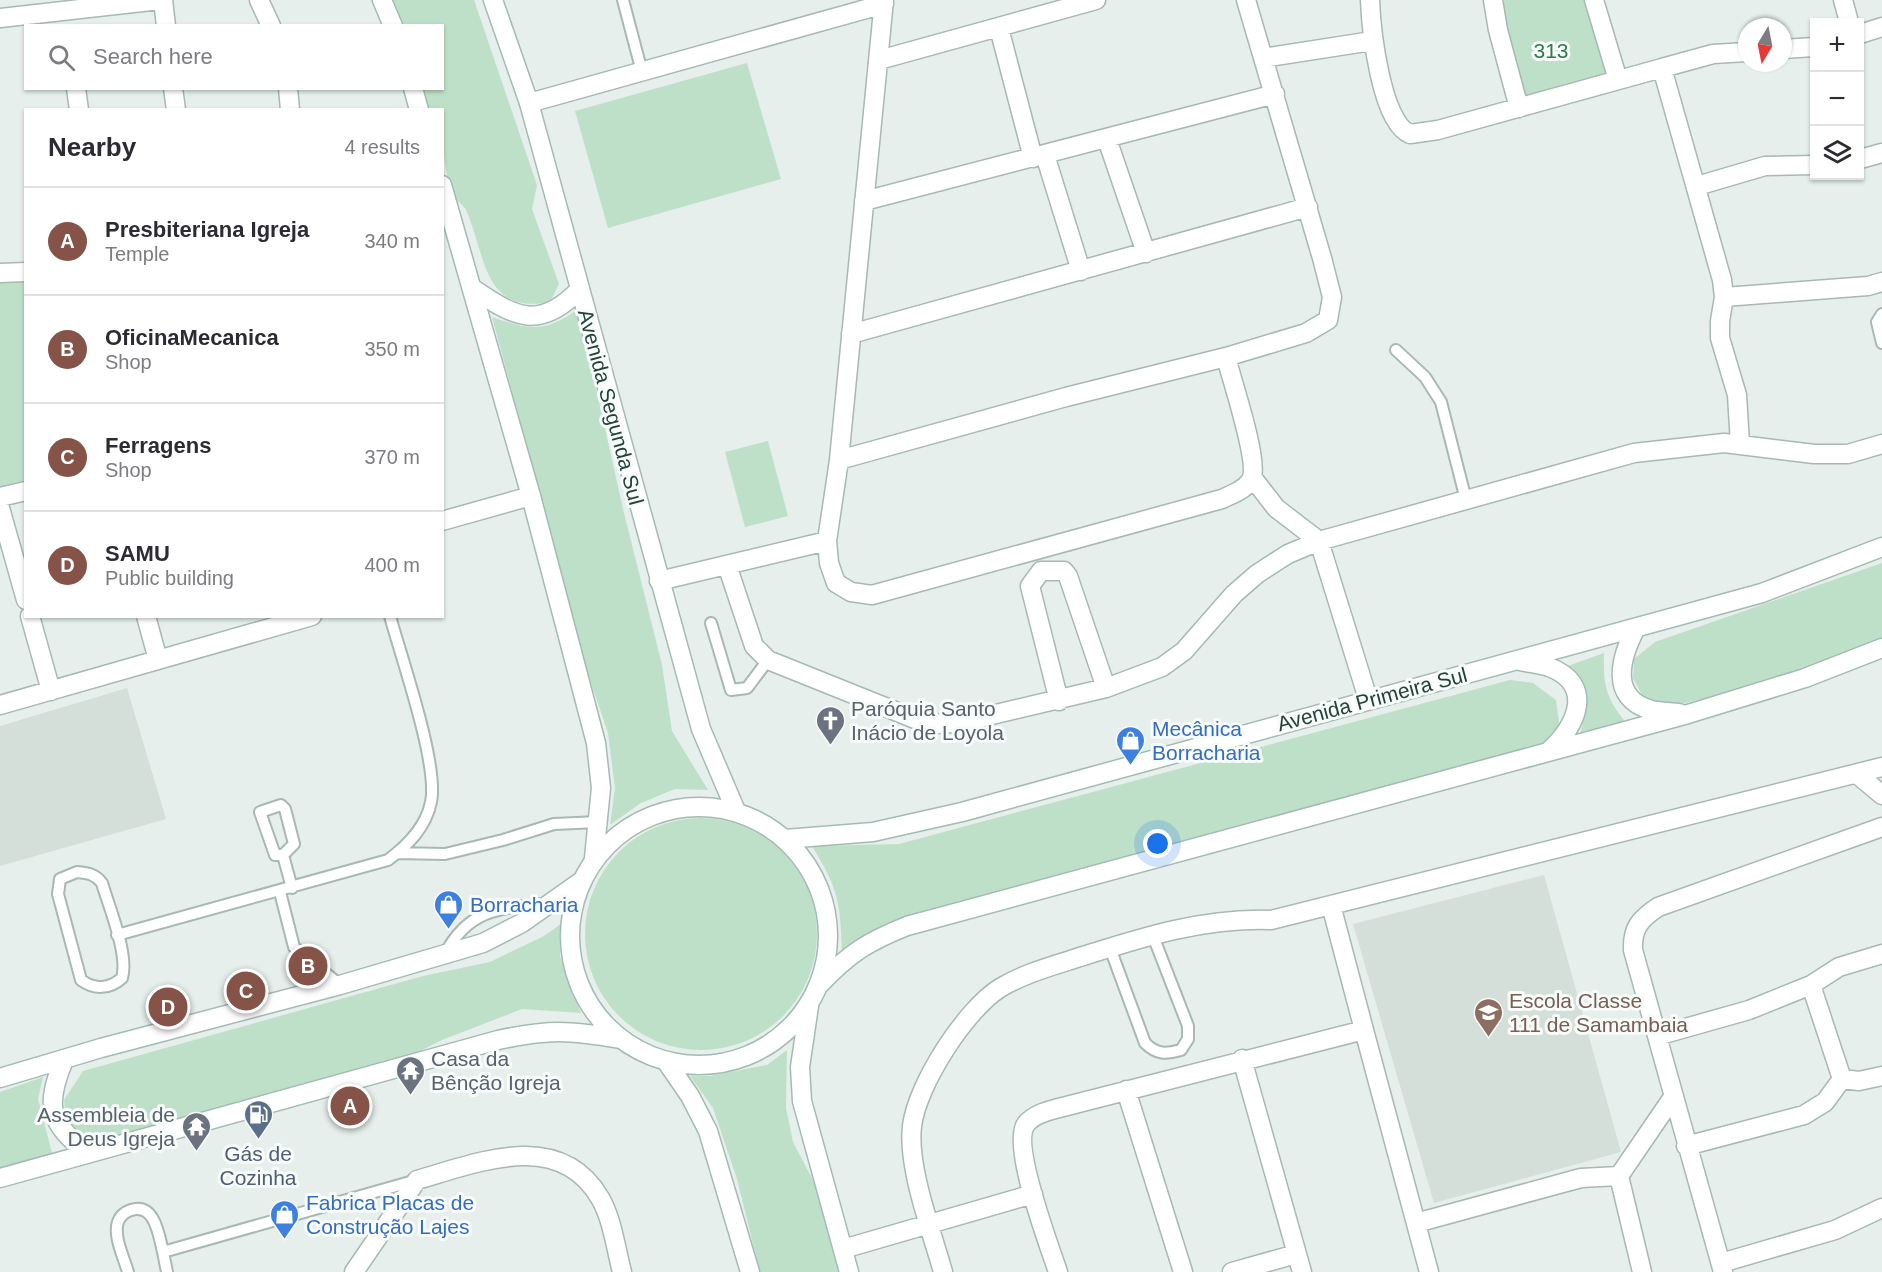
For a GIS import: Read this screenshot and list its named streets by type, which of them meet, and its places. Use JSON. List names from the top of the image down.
{
  "streets": {
    "street": ["Avenida Segunda Sul", "Avenida Primeira Sul"]
  },
  "parks": ["313"],
  "places": {
    "church": ["Paróquia Santo Inácio de Loyola"],
    "shop": ["Mecânica Borracharia", "Borracharia", "Fabrica Placas de Construção Lajes"],
    "school or university": ["Escola Classe 111 de Samambaia"],
    "temple": ["Casa da Bênção Igreja", "Assembleia de Deus Igreja"],
    "fuel station": ["Gás de Cozinha"]
  },
  "north": "bottom",
  "page": {
    "map_buttons": ["+", "−"],
    "search": "Search here",
    "heading": ["Nearby", "4 results"],
    "list": [
      {
        "mark": "A",
        "name": "Presbiteriana Igreja",
        "note": "Temple",
        "value": "340 m"
      },
      {
        "mark": "B",
        "name": "OficinaMecanica",
        "note": "Shop",
        "value": "350 m"
      },
      {
        "mark": "C",
        "name": "Ferragens",
        "note": "Shop",
        "value": "370 m"
      },
      {
        "mark": "D",
        "name": "SAMU",
        "note": "Public building",
        "value": "400 m"
      }
    ],
    "pins": [
      "B",
      "C",
      "D",
      "A"
    ]
  }
}
